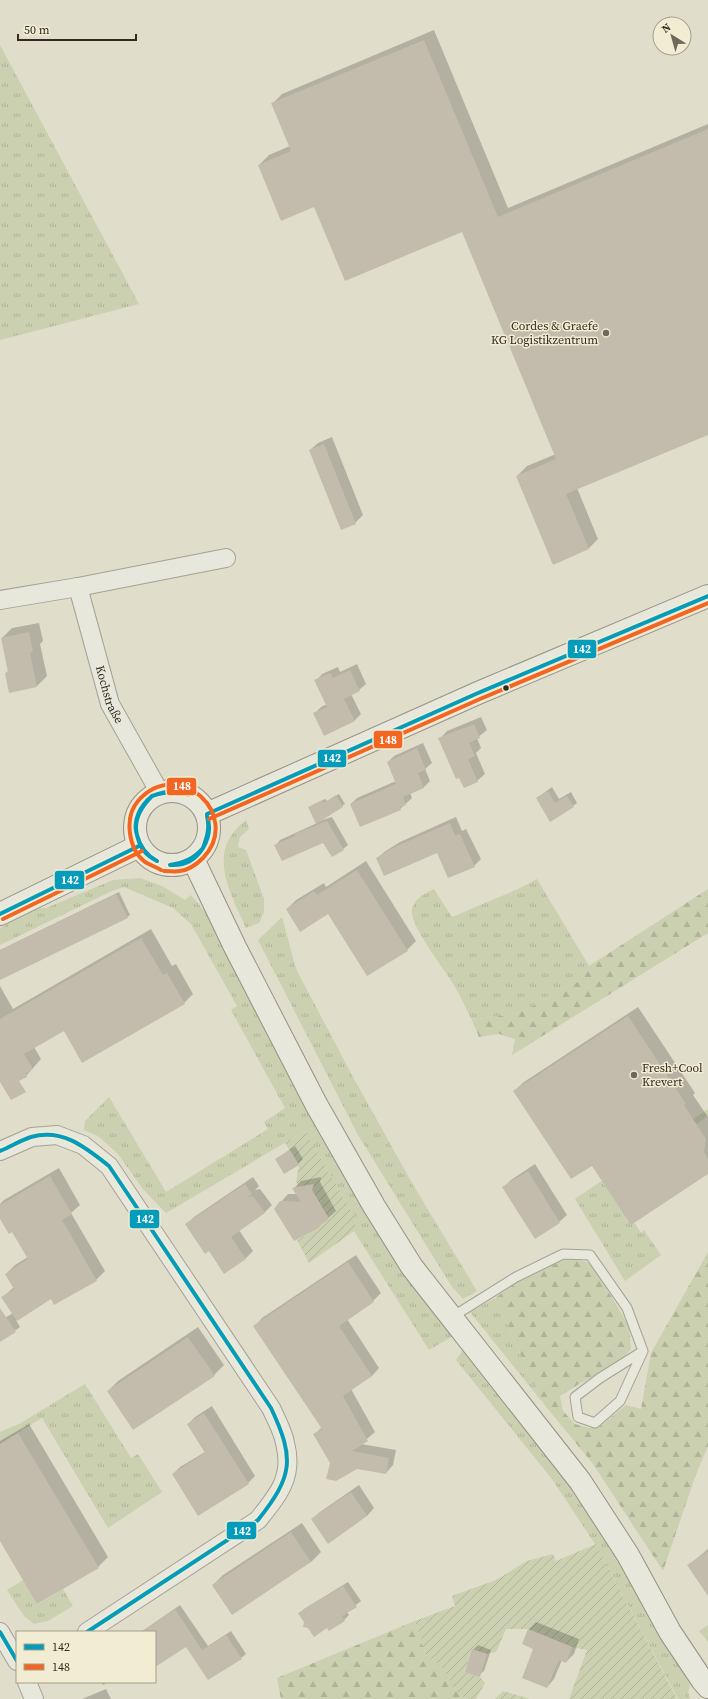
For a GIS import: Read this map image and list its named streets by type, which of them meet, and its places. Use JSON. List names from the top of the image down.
{
  "streets": {
    "street": ["Kochstraße"]
  },
  "places": ["Cordes & Graefe KG Logistikzentrum", "Fresh+Cool Krevert"],
  "lines": ["transit line 142", "transit line 148"],
  "legend": ["142", "148"],
  "scale_bar": "50 m",
  "north": "top left"
}
